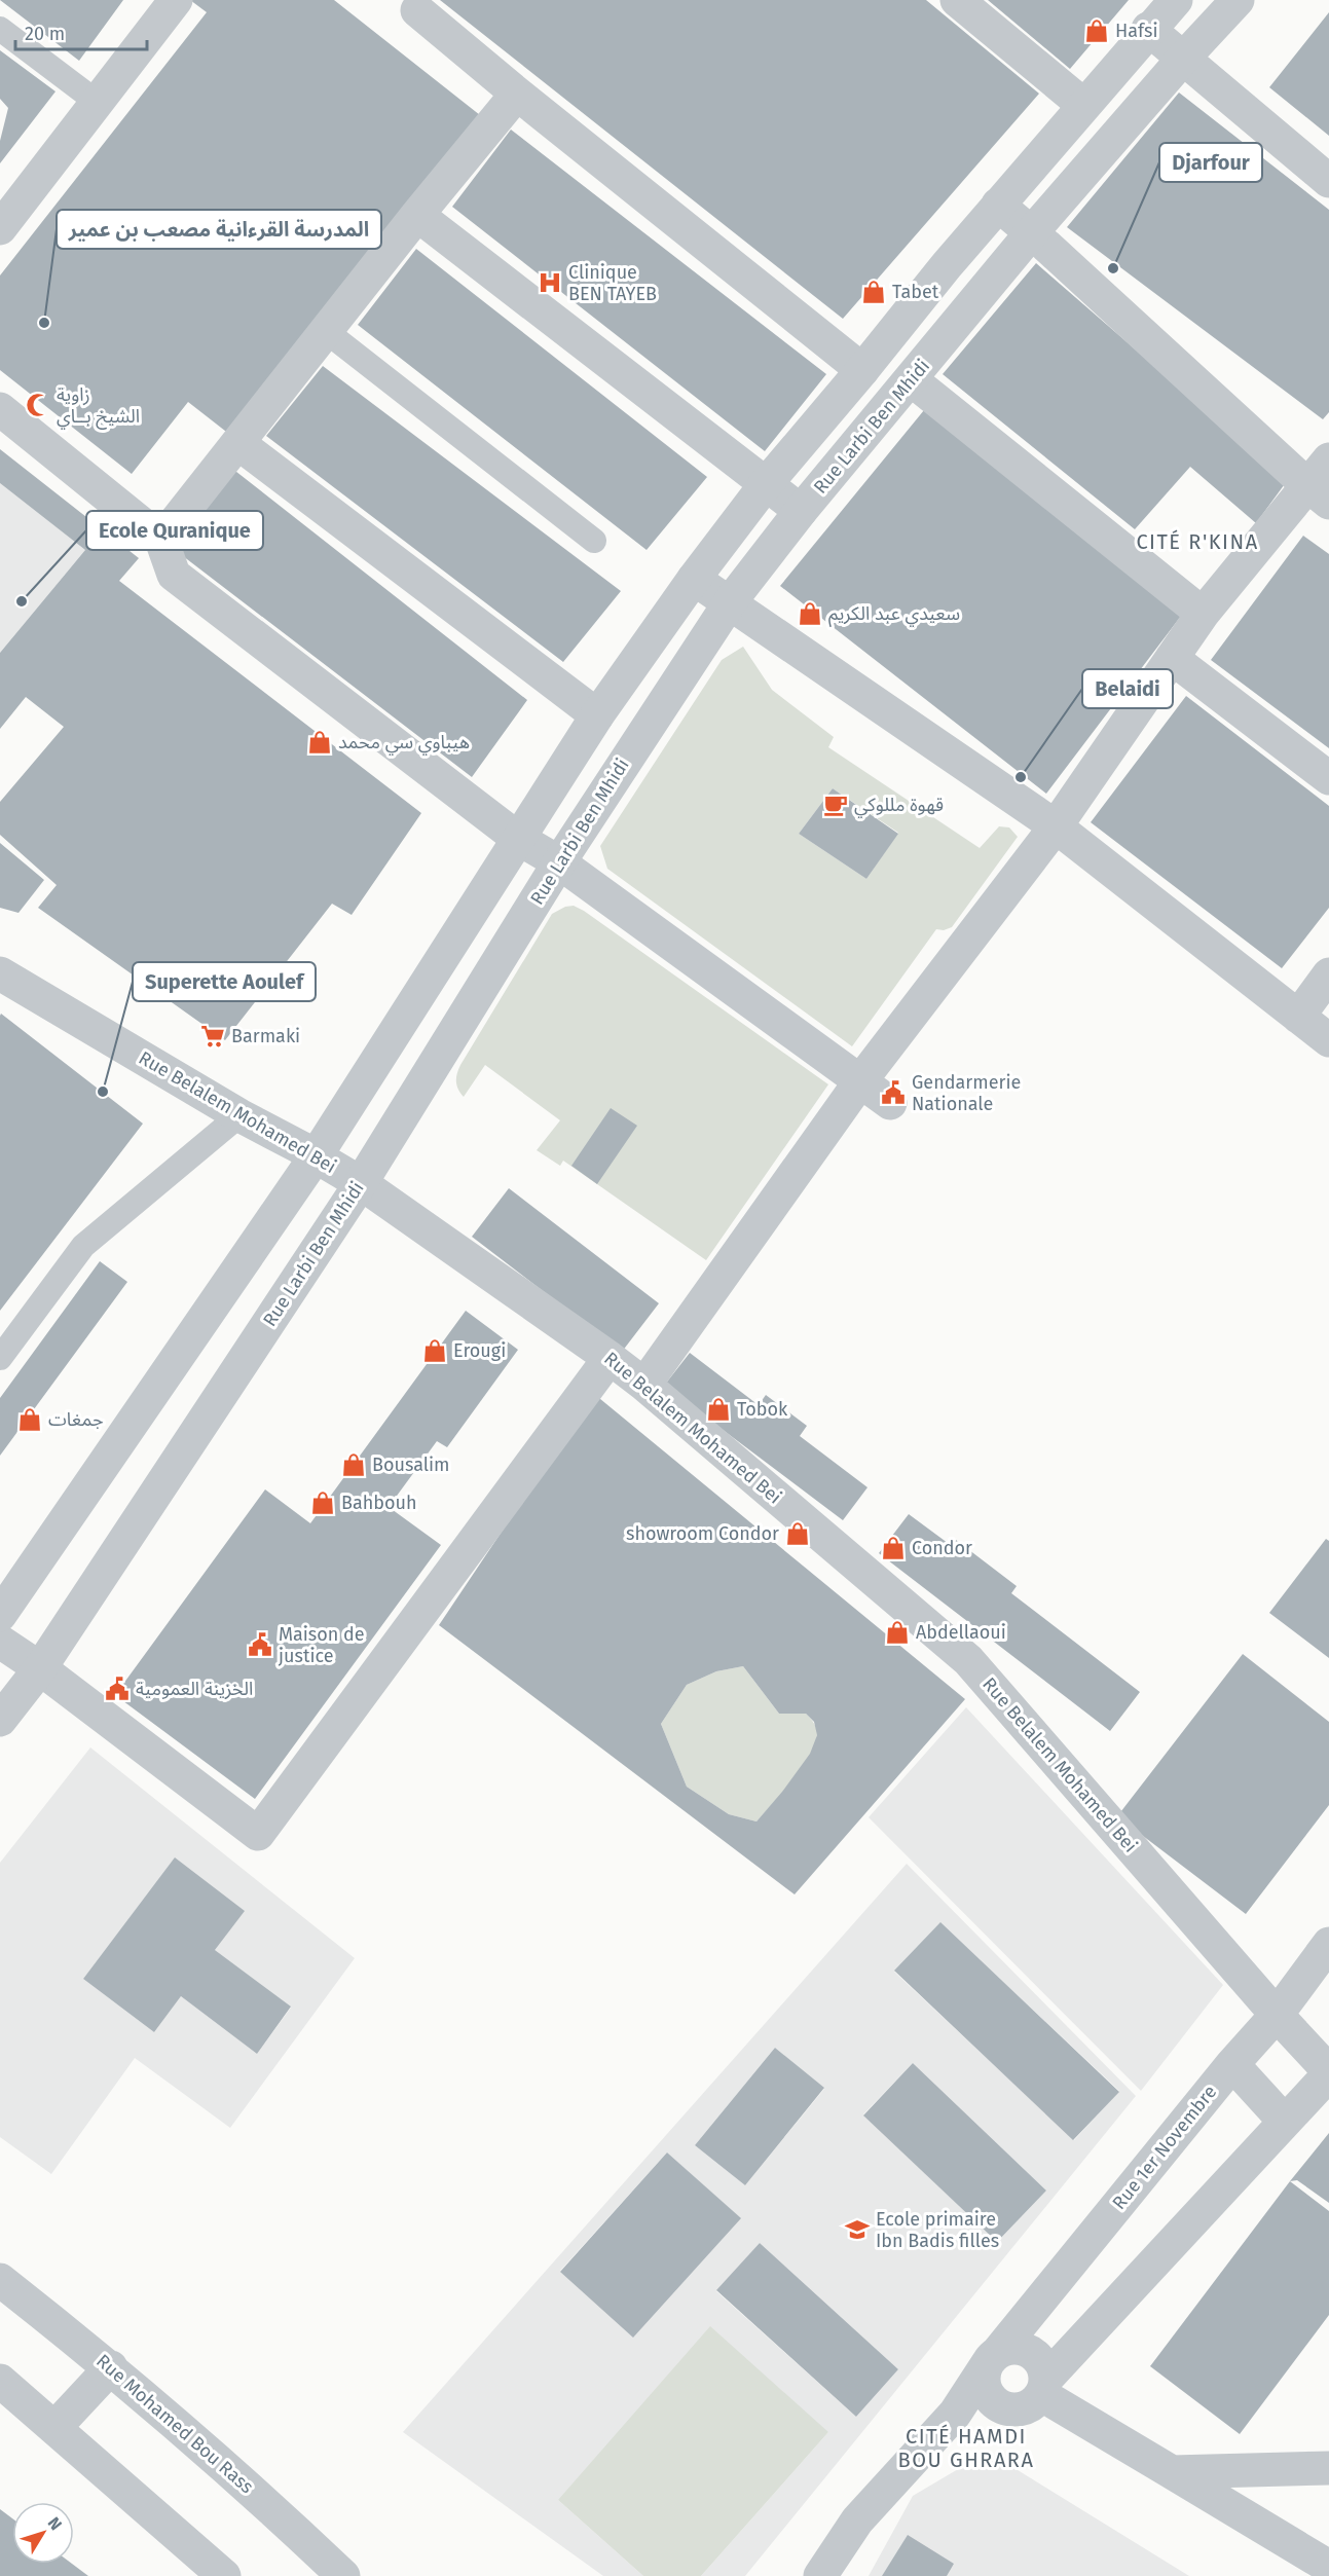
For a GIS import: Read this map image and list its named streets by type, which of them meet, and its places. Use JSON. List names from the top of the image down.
{
  "streets": {
    "street": [
      "Rue Larbi Ben Mhidi",
      "Rue Belalem Mohamed Bei",
      "Rue 1er Novembre",
      "Rue Mohamed Bou Rass"
    ]
  },
  "crossings": [
    ["Rue Larbi Ben Mhidi", "Rue Belalem Mohamed Bei"],
    ["Rue Belalem Mohamed Bei", "Rue 1er Novembre"]
  ],
  "districts": ["CITÉ R'KINA", "CITÉ HAMDI BOU GHRARA"],
  "places": {
    "shop": [
      "Hafsi",
      "Tabet",
      "سعيدي عبد الكريم",
      "هيباوي سي محمد",
      "Erougi",
      "Tobok",
      "جمغات",
      "Bousalim",
      "Bahbouh",
      "showroom Condor",
      "Condor",
      "Abdellaoui"
    ],
    "other": [
      "Djarfour",
      "المدرسة القرءانية مصعب بن عمير",
      "Ecole Quranique",
      "Belaidi",
      "Superette Aoulef"
    ],
    "hospital": ["Clinique BEN TAYEB"],
    "mosque": ["زاوية الشيخ بــاي"],
    "cafe": ["قهوة مللوكي"],
    "supermarket": ["Barmaki"],
    "public building": ["Gendarmerie Nationale", "Maison de justice", "الخزينة العمومية"],
    "school or university": ["Ecole primaire Ibn Badis filles"]
  },
  "scale_bar": "20 m",
  "north": "top right"
}
